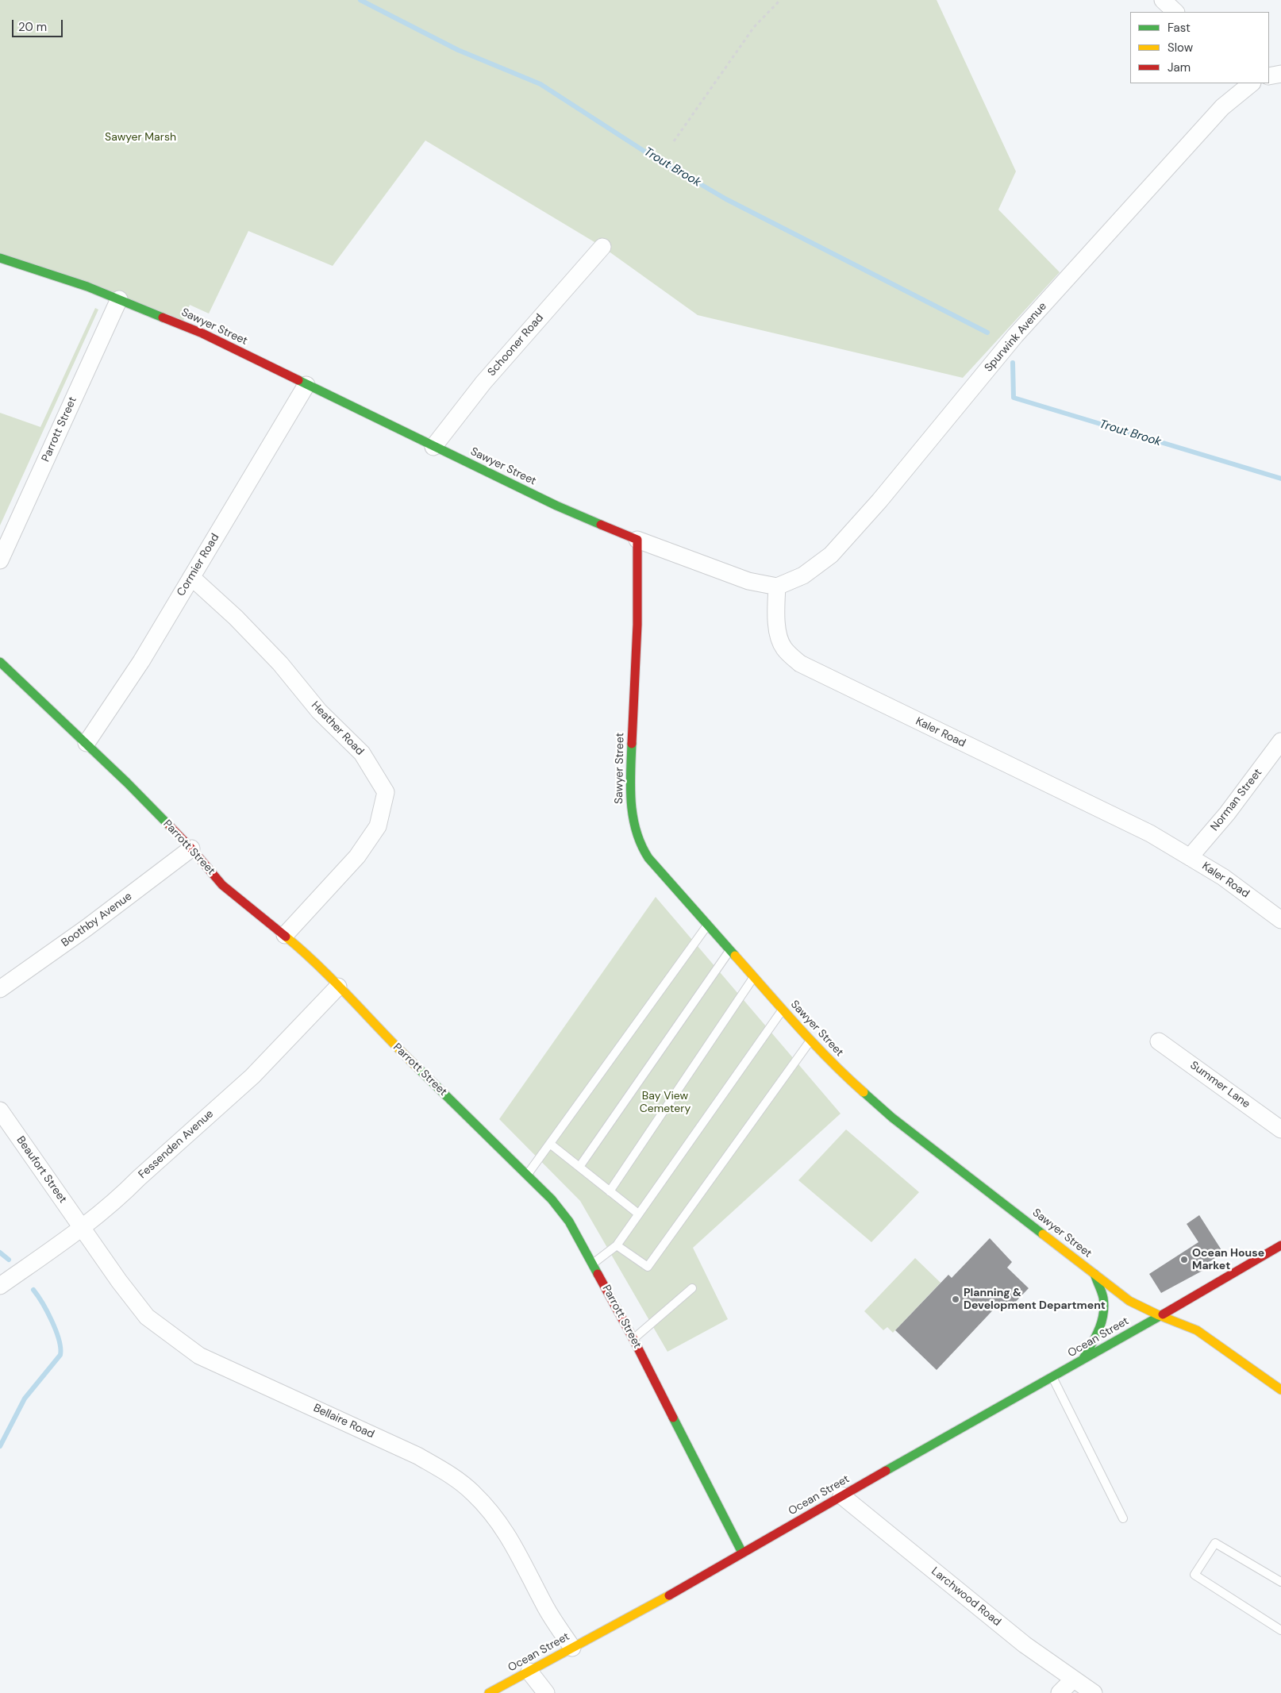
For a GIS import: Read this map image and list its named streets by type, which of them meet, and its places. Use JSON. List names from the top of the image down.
{
  "streets": {
    "street": [
      "Sawyer Street",
      "Spurwink Avenue",
      "Schooner Road",
      "Parrott Street",
      "Cormier Road",
      "Heather Road",
      "Kaler Road",
      "Norman Street",
      "Boothby Avenue",
      "Summer Lane",
      "Fessenden Avenue",
      "Beaufort Street",
      "Ocean Street",
      "Bellaire Road",
      "Larchwood Road"
    ]
  },
  "crossings": [
    ["Sawyer Street", "Schooner Road"],
    ["Sawyer Street", "Parrott Street"],
    ["Sawyer Street", "Cormier Road"],
    ["Sawyer Street", "Ocean Street"],
    ["Spurwink Avenue", "Kaler Road"],
    ["Parrott Street", "Cormier Road"],
    ["Parrott Street", "Heather Road"],
    ["Parrott Street", "Boothby Avenue"],
    ["Parrott Street", "Fessenden Avenue"],
    ["Parrott Street", "Ocean Street"],
    ["Cormier Road", "Heather Road"],
    ["Kaler Road", "Norman Street"],
    ["Fessenden Avenue", "Beaufort Street"],
    ["Fessenden Avenue", "Bellaire Road"],
    ["Beaufort Street", "Bellaire Road"],
    ["Ocean Street", "Bellaire Road"],
    ["Ocean Street", "Larchwood Road"]
  ],
  "water": ["Trout Brook"],
  "parks": ["Sawyer Marsh", "Bay View Cemetery"],
  "places": ["Ocean House Market", "Planning & Development Department"],
  "legend": ["Fast", "Slow", "Jam"],
  "scale_bar": "20 m"
}
